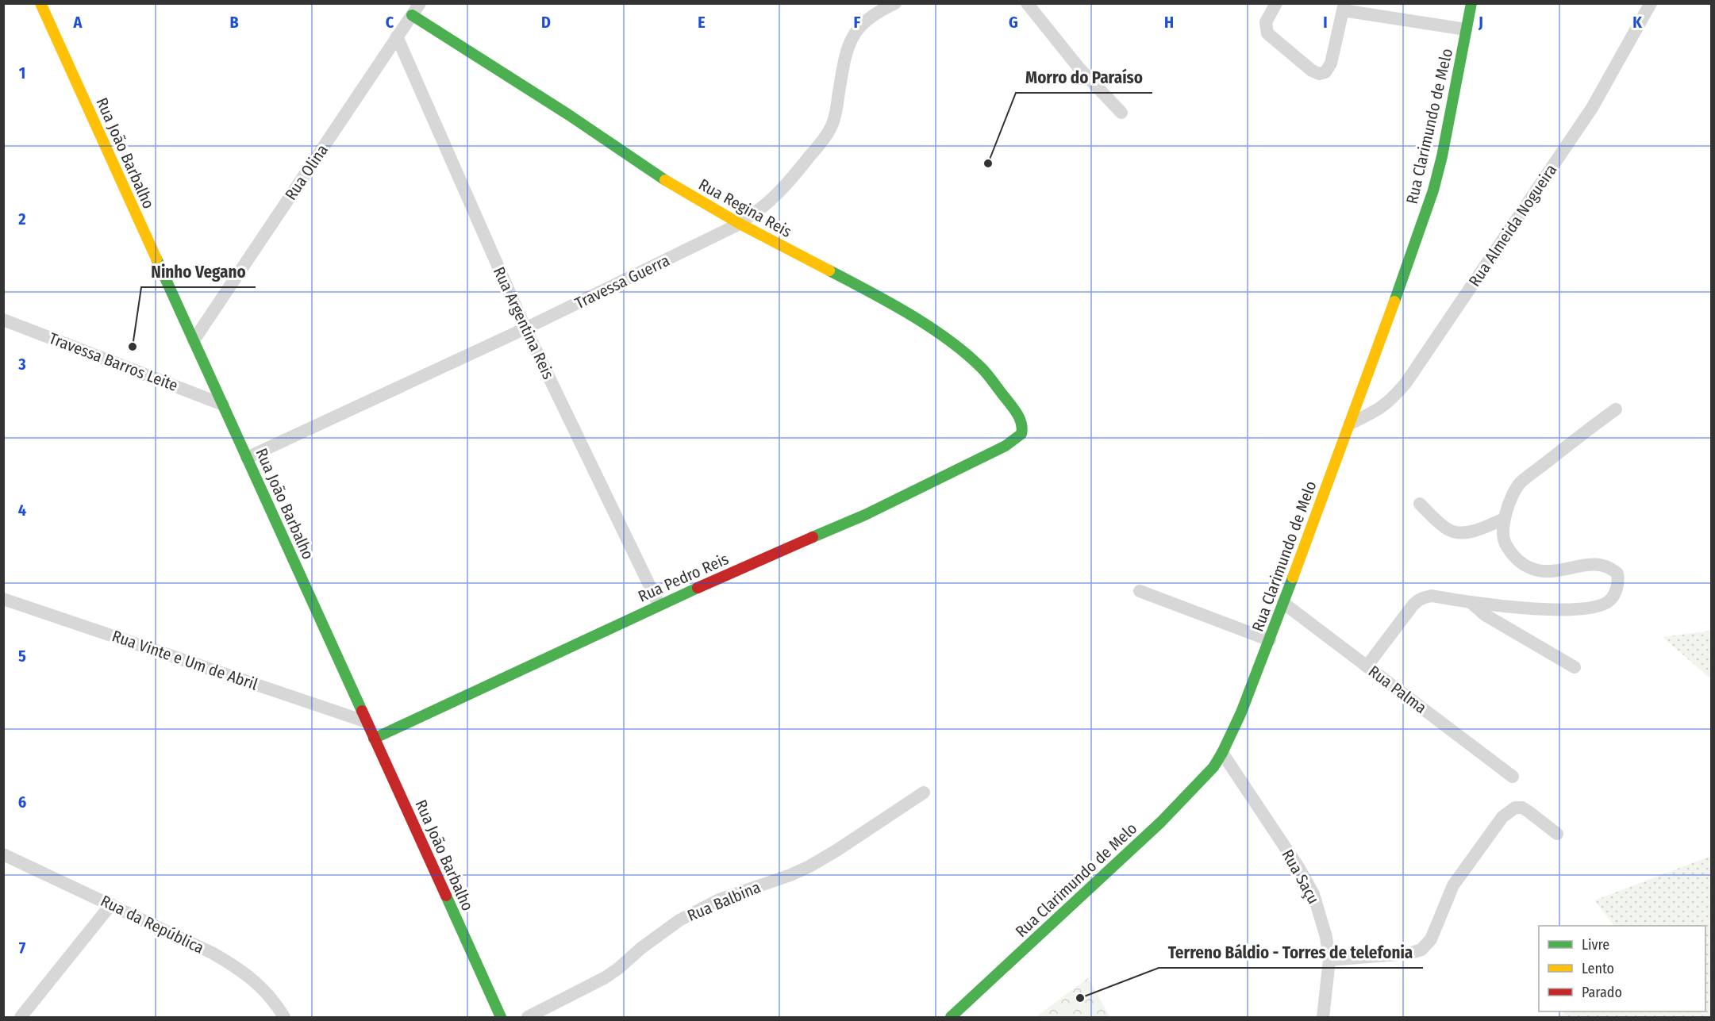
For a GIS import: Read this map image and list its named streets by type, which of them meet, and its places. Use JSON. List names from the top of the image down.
{
  "streets": {
    "street": [
      "Rua Clarimundo de Melo",
      "Rua João Barbalho",
      "Rua Olina",
      "Rua Regina Reis",
      "Rua Almeida Nogueira",
      "Travessa Guerra",
      "Rua Argentina Reis",
      "Travessa Barros Leite",
      "Rua Pedro Reis",
      "Rua Vinte e Um de Abril",
      "Rua Palma",
      "Rua Saçu",
      "Rua Balbina",
      "Rua da República"
    ]
  },
  "crossings": [
    ["Rua Clarimundo de Melo", "Rua Almeida Nogueira"],
    ["Rua Clarimundo de Melo", "Rua Palma"],
    ["Rua Clarimundo de Melo", "Rua Saçu"],
    ["Rua João Barbalho", "Rua Olina"],
    ["Rua João Barbalho", "Travessa Guerra"],
    ["Rua João Barbalho", "Travessa Barros Leite"],
    ["Rua João Barbalho", "Rua Pedro Reis"],
    ["Rua João Barbalho", "Rua Vinte e Um de Abril"],
    ["Rua Olina", "Rua Regina Reis"],
    ["Rua Olina", "Rua Argentina Reis"],
    ["Rua Regina Reis", "Travessa Guerra"],
    ["Rua Regina Reis", "Rua Pedro Reis"],
    ["Travessa Guerra", "Rua Argentina Reis"],
    ["Rua Argentina Reis", "Rua Pedro Reis"]
  ],
  "places": ["Morro do Paraíso", "Ninho Vegano", "Terreno Báldio - Torres de telefonia"],
  "legend": ["Livre", "Lento", "Parado"],
  "grid": {
    "columns": [
      "A",
      "B",
      "C",
      "D",
      "E",
      "F",
      "G",
      "H",
      "I",
      "J",
      "K"
    ],
    "rows": [
      "1",
      "2",
      "3",
      "4",
      "5",
      "6",
      "7"
    ]
  }
}
